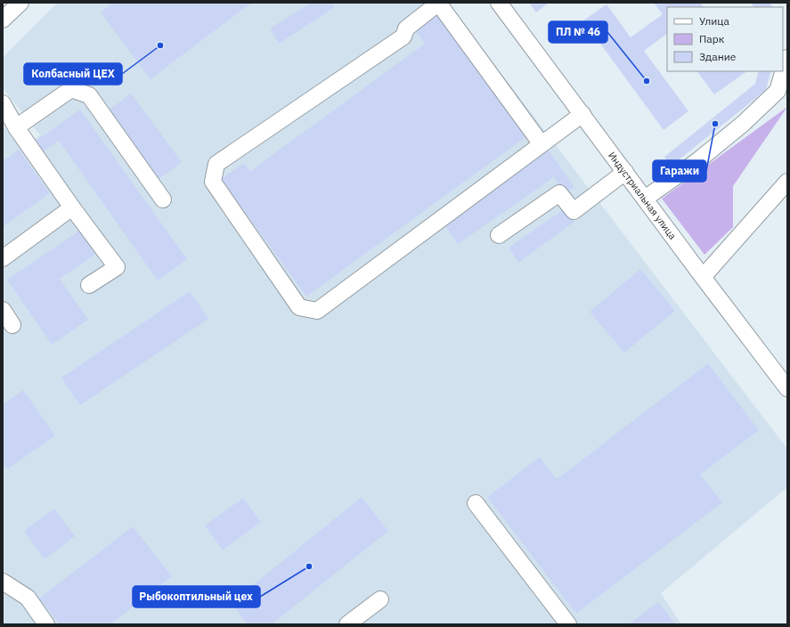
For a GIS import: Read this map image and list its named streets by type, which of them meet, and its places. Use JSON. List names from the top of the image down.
{
  "streets": {
    "street": ["Индустриальная улица"]
  },
  "places": [
    "Колбасный ЦЕХ",
    "ПЛ № 46",
    "Гаражи",
    "Рыбокоптильный цех"
  ],
  "legend": ["Улица", "Парк", "Здание"]
}
